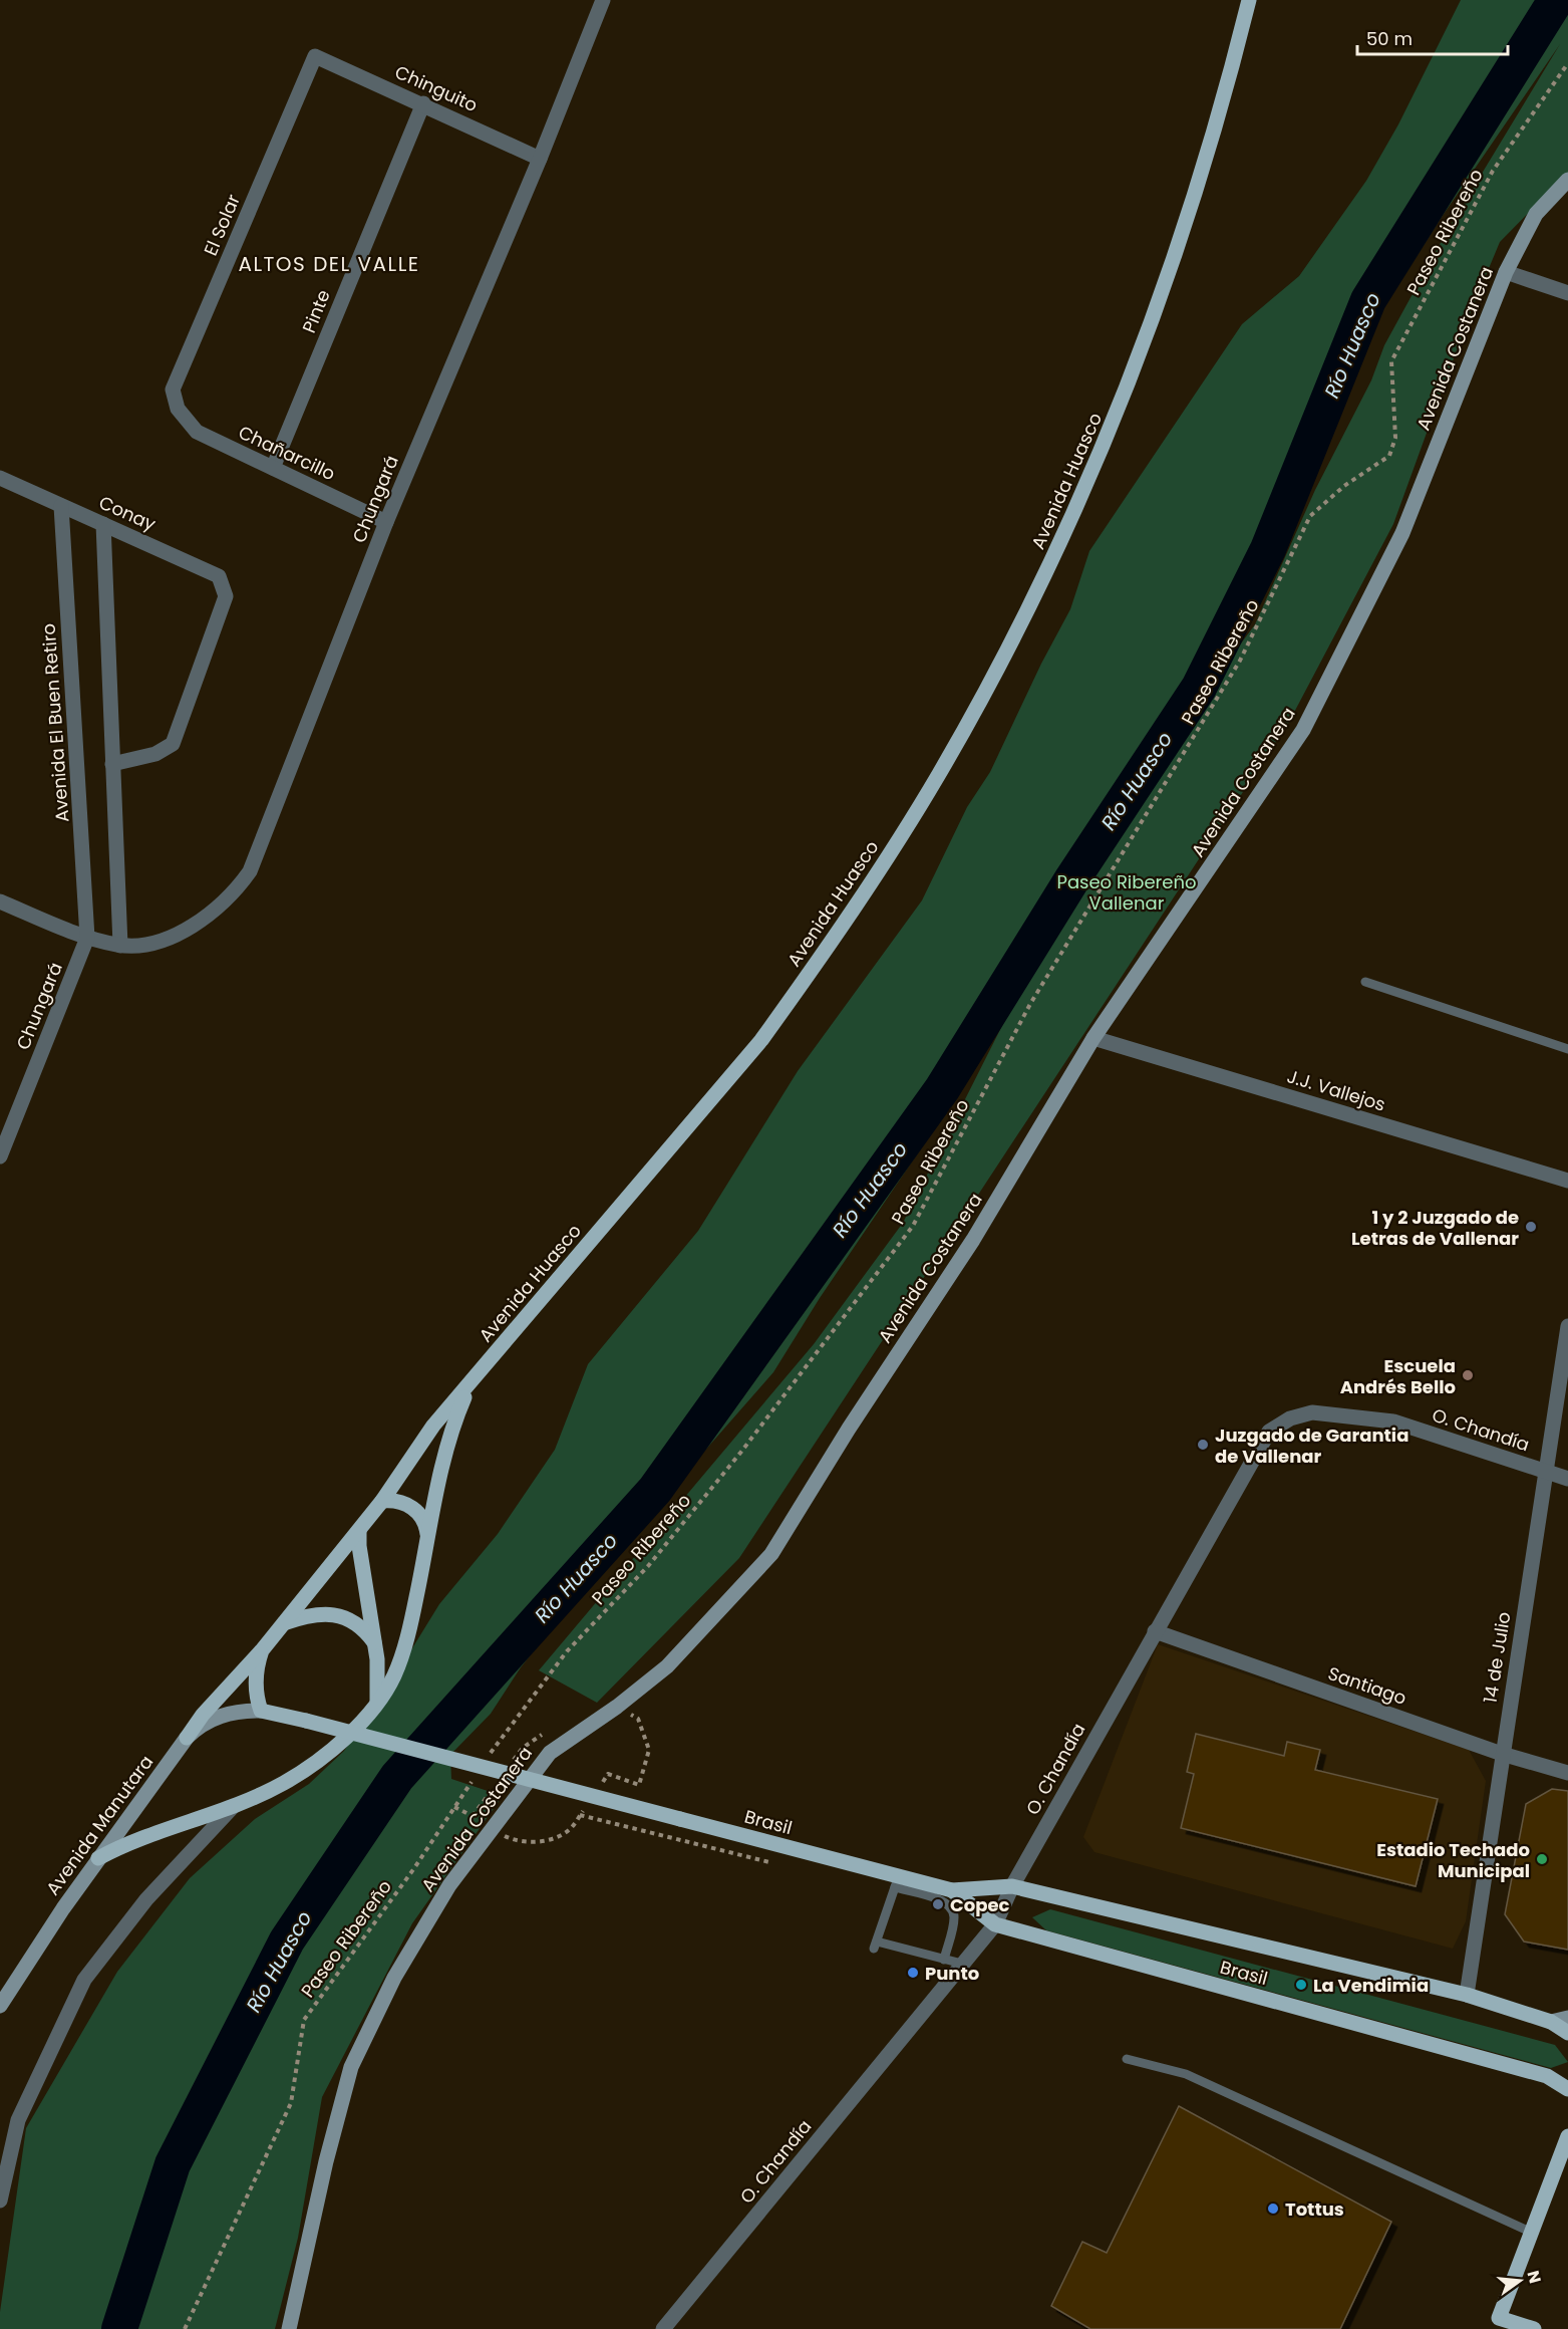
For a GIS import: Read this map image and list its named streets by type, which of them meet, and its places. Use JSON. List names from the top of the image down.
{
  "streets": {
    "main road": [
      "Avenida Costanera",
      "Avenida Huasco",
      "Brasil",
      "Avenida Manutara"
    ],
    "street": [
      "Chinguito",
      "El Solar",
      "Pinte",
      "Chañarcillo",
      "Chungará",
      "Conay",
      "Avenida El Buen Retiro",
      "J.J. Vallejos",
      "O. Chandía",
      "14 de Julio",
      "Santiago"
    ],
    "path": ["Paseo Ribereño"]
  },
  "crossings": [
    ["Chinguito", "El Solar"],
    ["Chinguito", "Pinte"],
    ["Chinguito", "Chungará"],
    ["El Solar", "Chañarcillo"],
    ["Pinte", "Chañarcillo"],
    ["Avenida Costanera", "J.J. Vallejos"],
    ["Chañarcillo", "Chungará"],
    ["Avenida Huasco", "Brasil"],
    ["Avenida Huasco", "Avenida Manutara"],
    ["Chungará", "Avenida El Buen Retiro"],
    ["Conay", "Avenida El Buen Retiro"],
    ["O. Chandía", "14 de Julio"],
    ["O. Chandía", "Santiago"],
    ["O. Chandía", "Brasil"],
    ["14 de Julio", "Santiago"],
    ["14 de Julio", "Brasil"],
    ["Brasil", "Avenida Manutara"]
  ],
  "districts": ["ALTOS DEL VALLE"],
  "water": ["Río Huasco"],
  "parks": ["Paseo Ribereño Vallenar"],
  "places": [
    "1 y 2 Juzgado de Letras de Vallenar",
    "Escuela Andrés Bello",
    "Juzgado de Garantia de Vallenar",
    "Estadio Techado Municipal",
    "Copec",
    "Punto",
    "La Vendimia",
    "Tottus"
  ],
  "scale_bar": "50 m",
  "north": "right"
}
